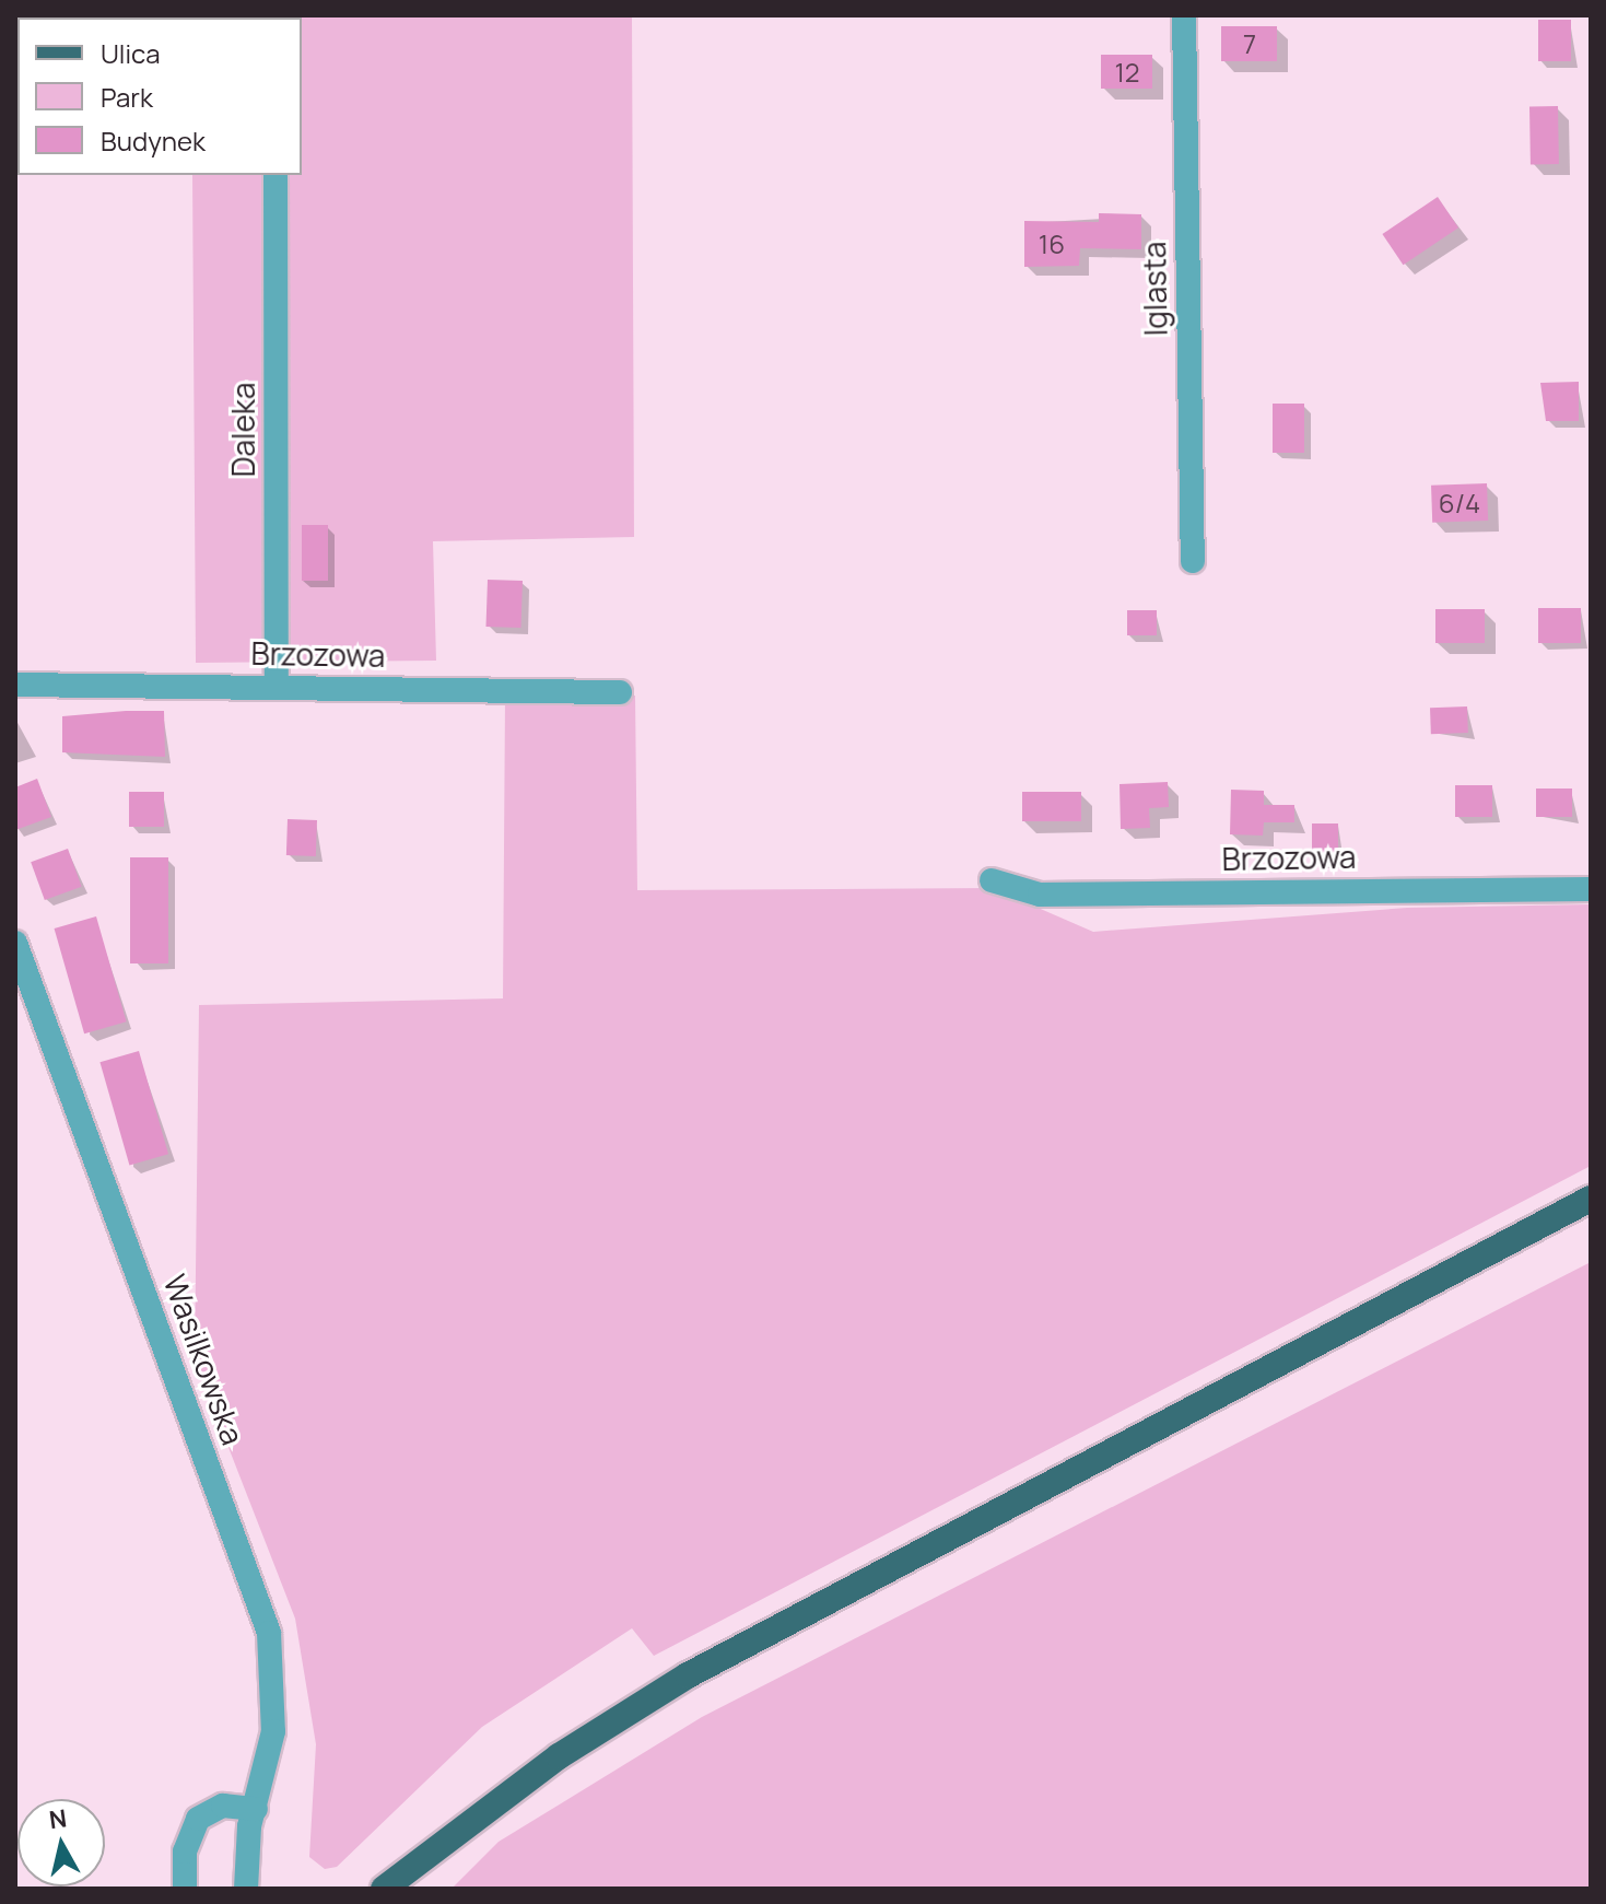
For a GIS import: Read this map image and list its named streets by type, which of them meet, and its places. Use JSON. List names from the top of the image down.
{
  "streets": {
    "street": [
      "Iglasta",
      "Daleka",
      "Brzozowa",
      "Wasilkowska"
    ]
  },
  "crossings": [
    ["Daleka", "Brzozowa"]
  ],
  "house_numbers": [
    "7",
    "12",
    "16",
    "6/4"
  ],
  "legend": ["Ulica", "Park", "Budynek"],
  "north": "top"
}
